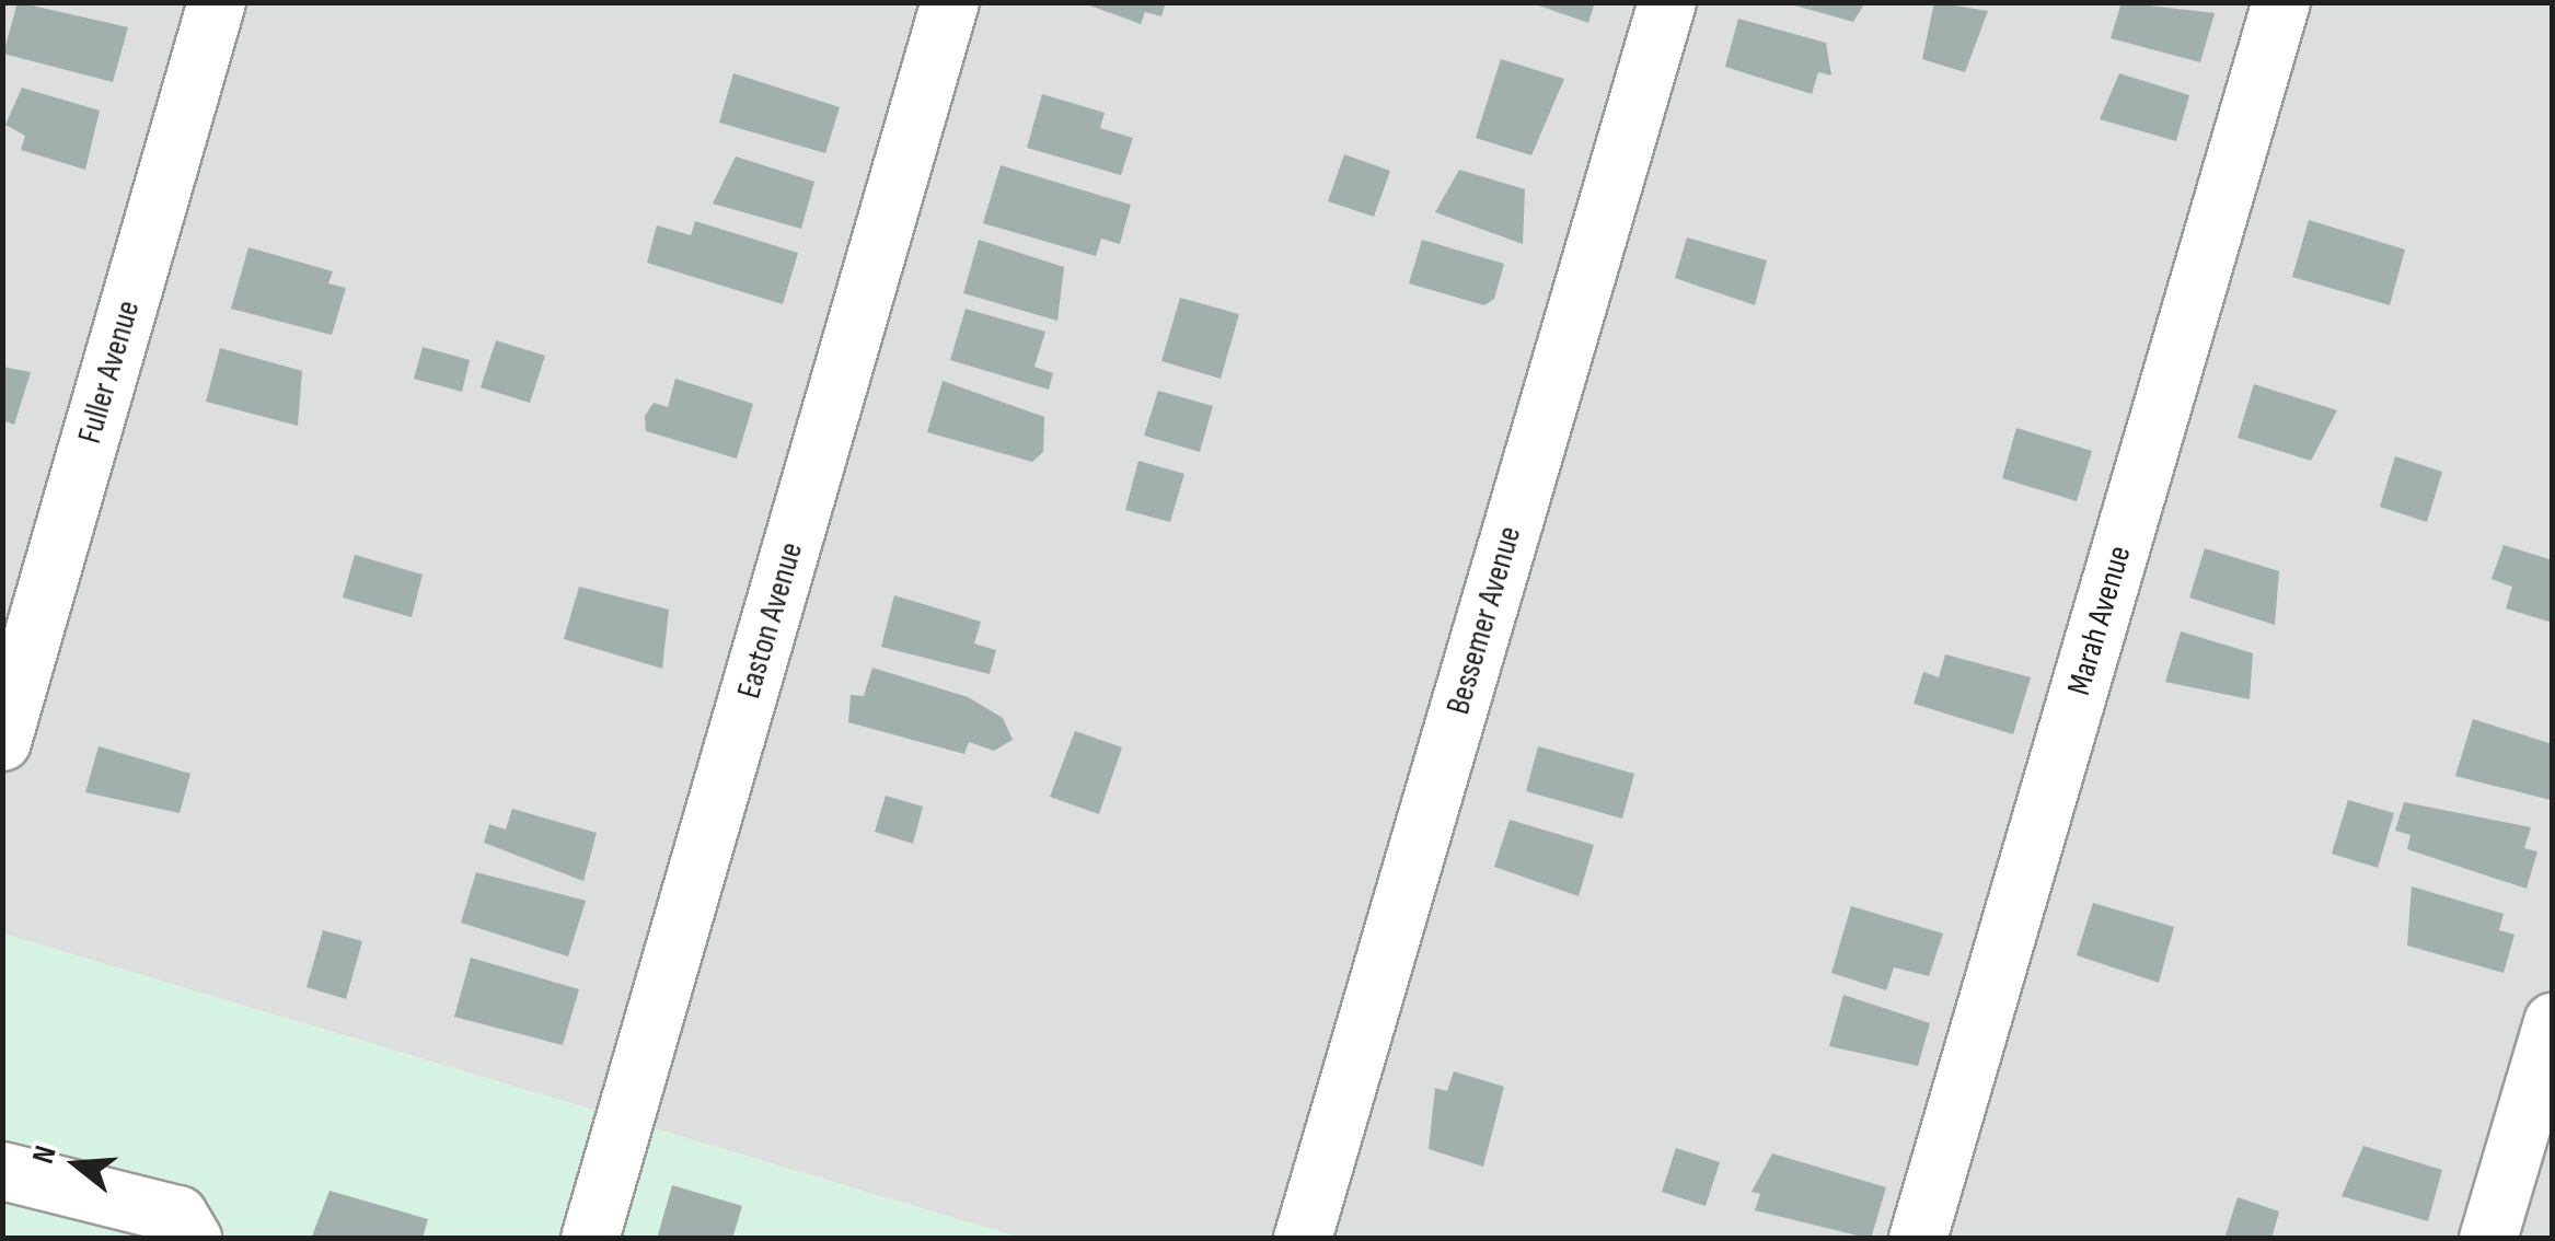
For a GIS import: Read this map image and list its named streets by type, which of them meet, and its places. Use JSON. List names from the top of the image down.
{
  "streets": {
    "street": [
      "Fuller Avenue",
      "Easton Avenue",
      "Bessemer Avenue",
      "Marah Avenue"
    ]
  },
  "north": "left"
}
